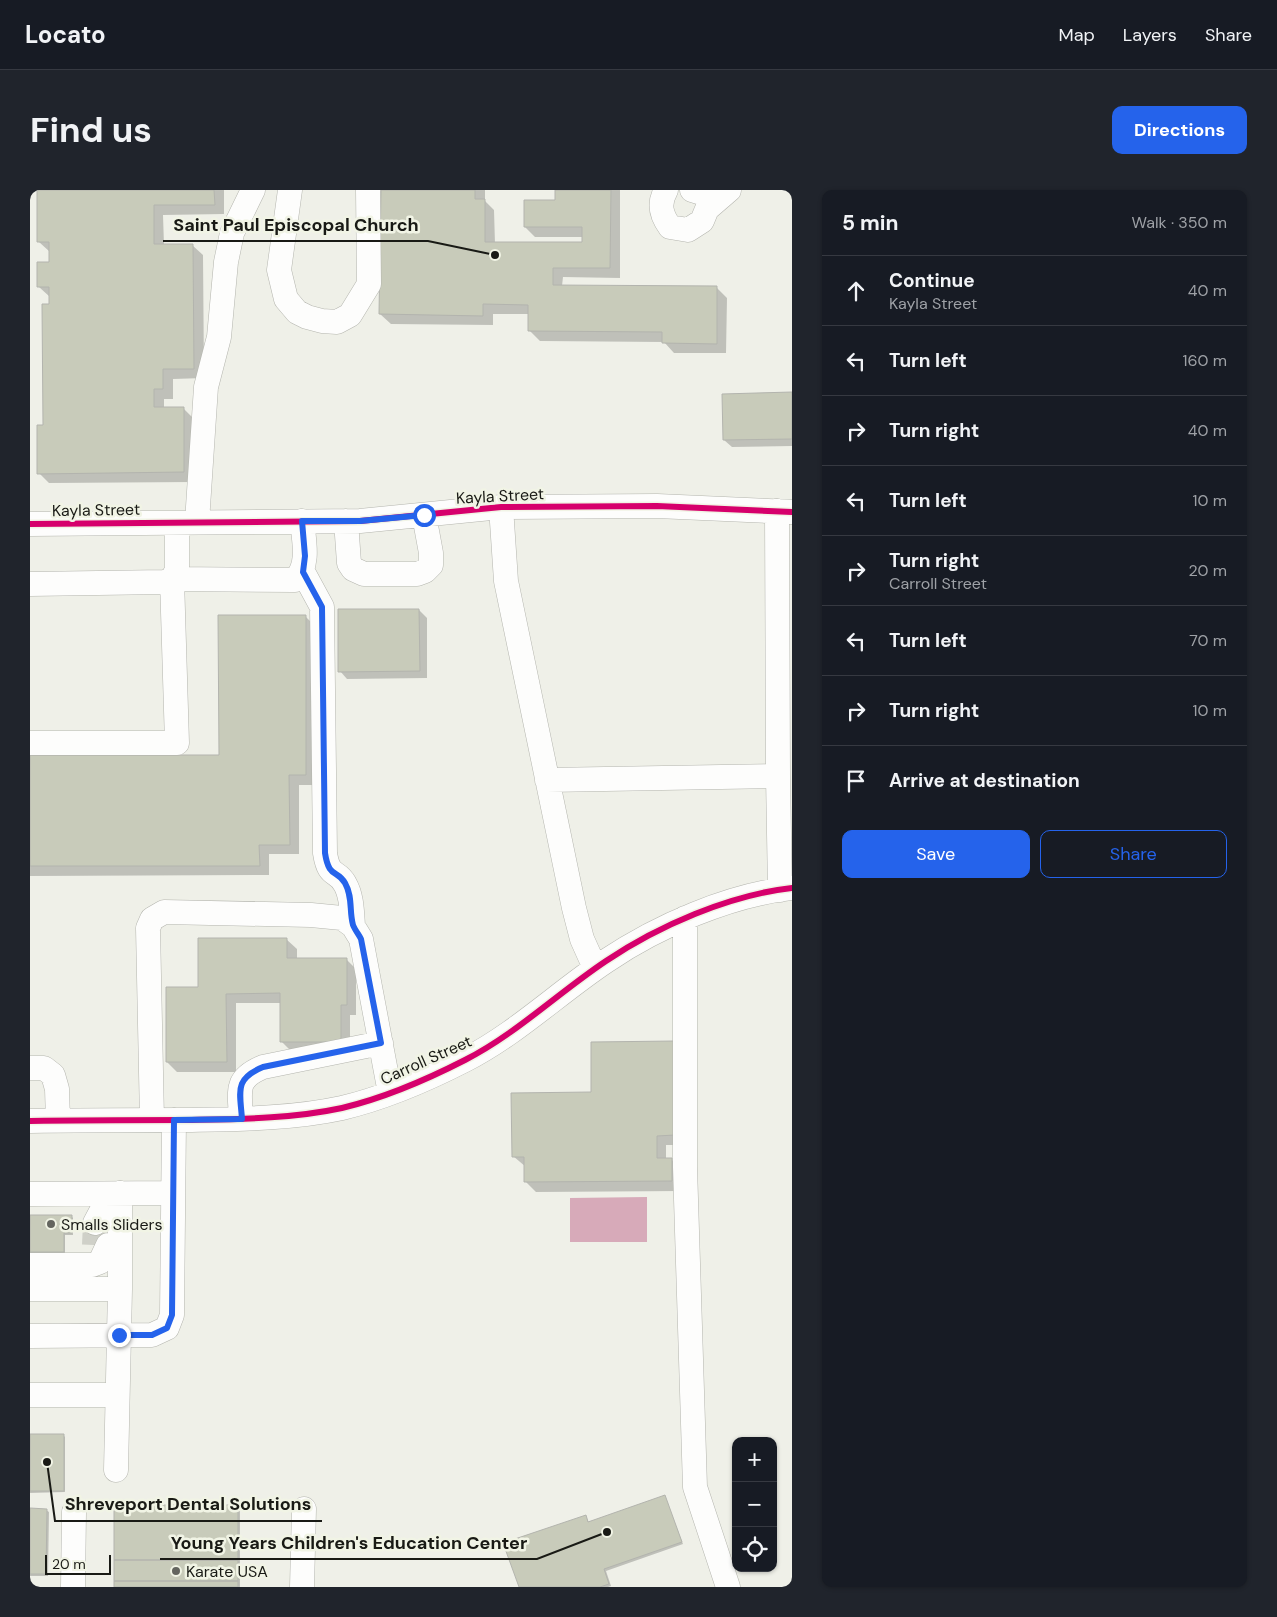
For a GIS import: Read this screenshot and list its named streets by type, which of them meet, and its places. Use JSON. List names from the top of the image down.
{
  "streets": {
    "street": ["Kayla Street", "Carroll Street"]
  },
  "places": [
    "Saint Paul Episcopal Church",
    "Smalls Sliders",
    "Shreveport Dental Solutions",
    "Young Years Children's Education Center",
    "Karate USA"
  ],
  "scale_bar": "20 m",
  "page": {
    "header": "Locato",
    "nav": ["Map", "Layers", "Share"],
    "buttons": [
      "Directions",
      ["Save", "Share"]
    ],
    "title": "Find us",
    "heading": ["5 min", "Walk · 350 m"],
    "list": [
      ["Continue", "Kayla Street", "40 m"],
      ["Turn left", "160 m"],
      ["Turn right", "40 m"],
      ["Turn left", "10 m"],
      ["Turn right", "Carroll Street", "20 m"],
      ["Turn left", "70 m"],
      ["Turn right", "10 m"],
      "Arrive at destination"
    ],
    "map_buttons": ["+", "−"],
    "scale": "20 m"
  }
}
